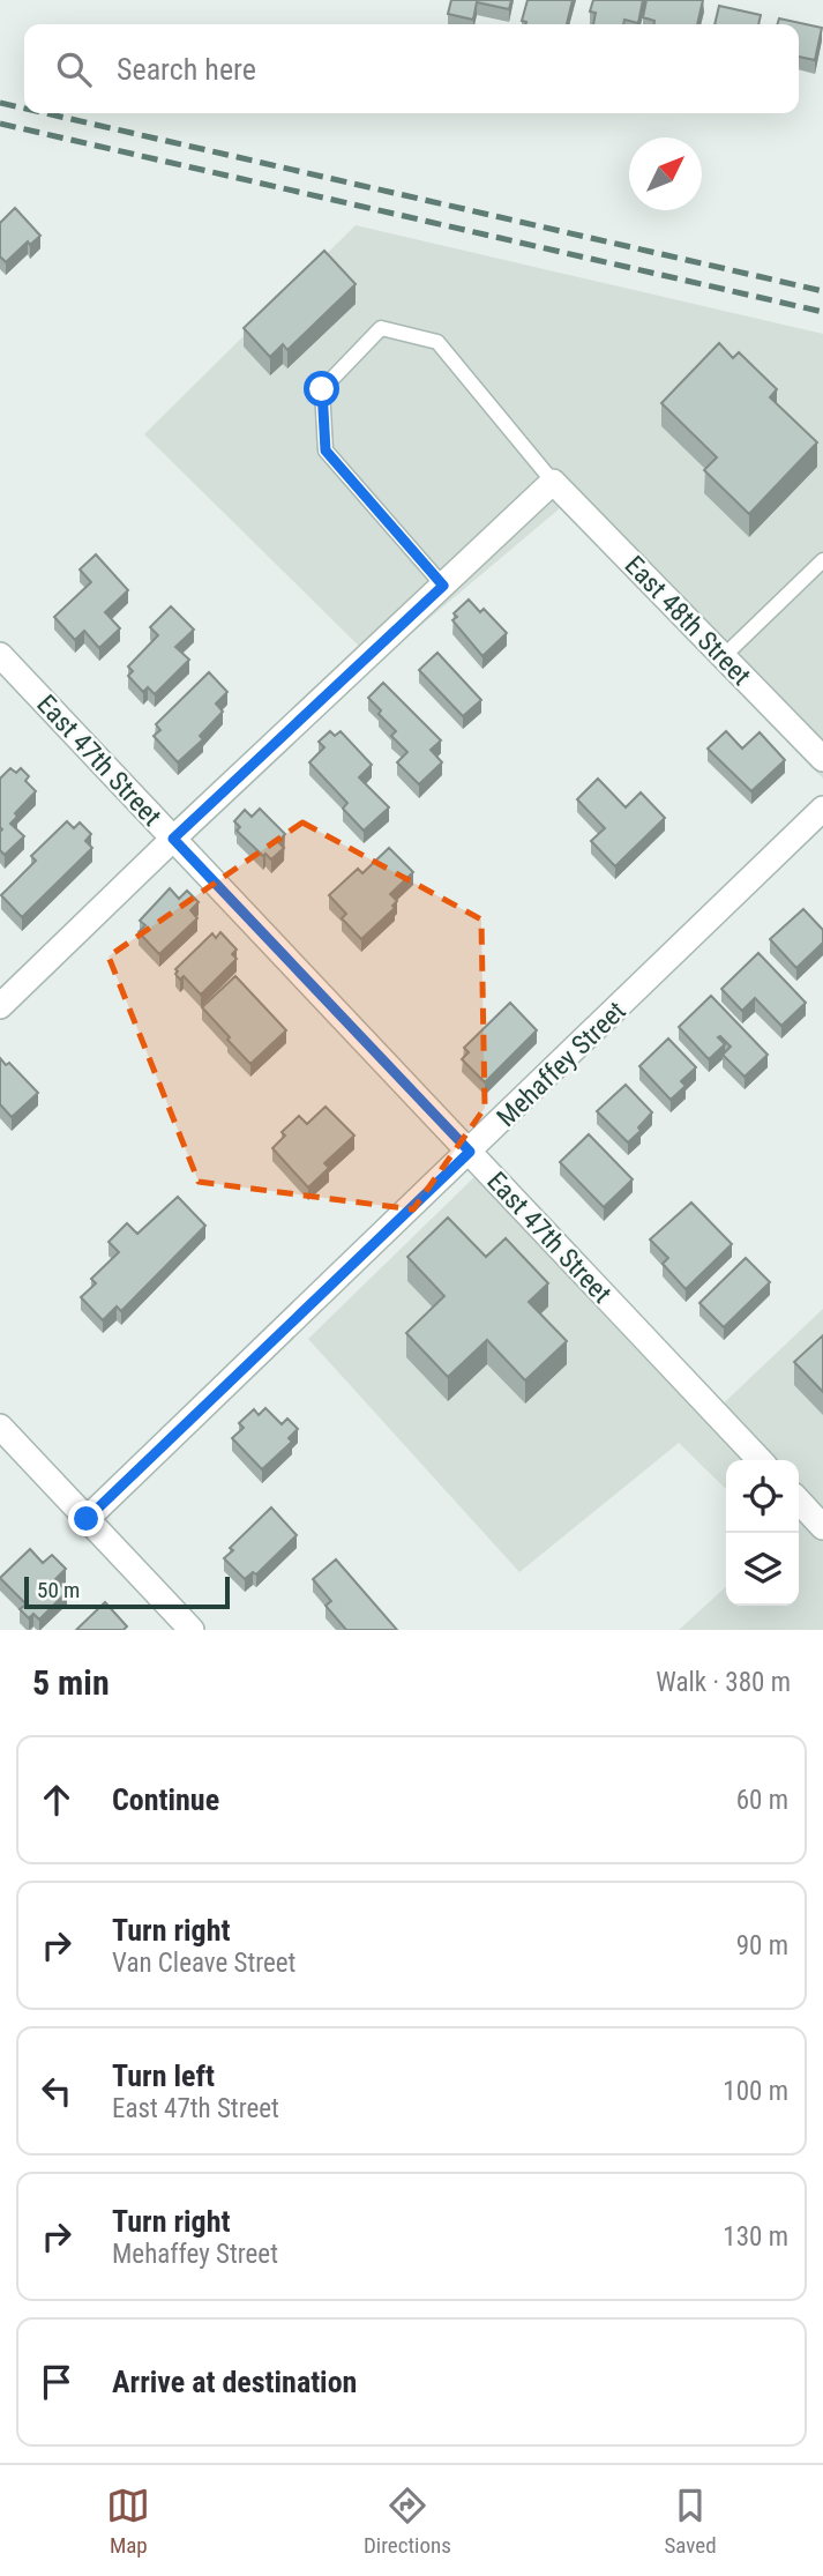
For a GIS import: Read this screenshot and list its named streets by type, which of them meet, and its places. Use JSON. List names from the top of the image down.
{
  "streets": {
    "street": ["East 48th Street", "East 47th Street", "Mehaffey Street"]
  },
  "crossings": [
    ["East 47th Street", "Mehaffey Street"]
  ],
  "scale_bar": "50 m",
  "north": "top right",
  "page": {
    "search": "Search here",
    "scale": "50 m",
    "heading": ["5 min", "Walk · 380 m"],
    "list": [
      ["Continue", "60 m"],
      ["Turn right", "Van Cleave Street", "90 m"],
      ["Turn left", "East 47th Street", "100 m"],
      ["Turn right", "Mehaffey Street", "130 m"],
      "Arrive at destination"
    ],
    "nav": ["Map", "Directions", "Saved"]
  }
}
